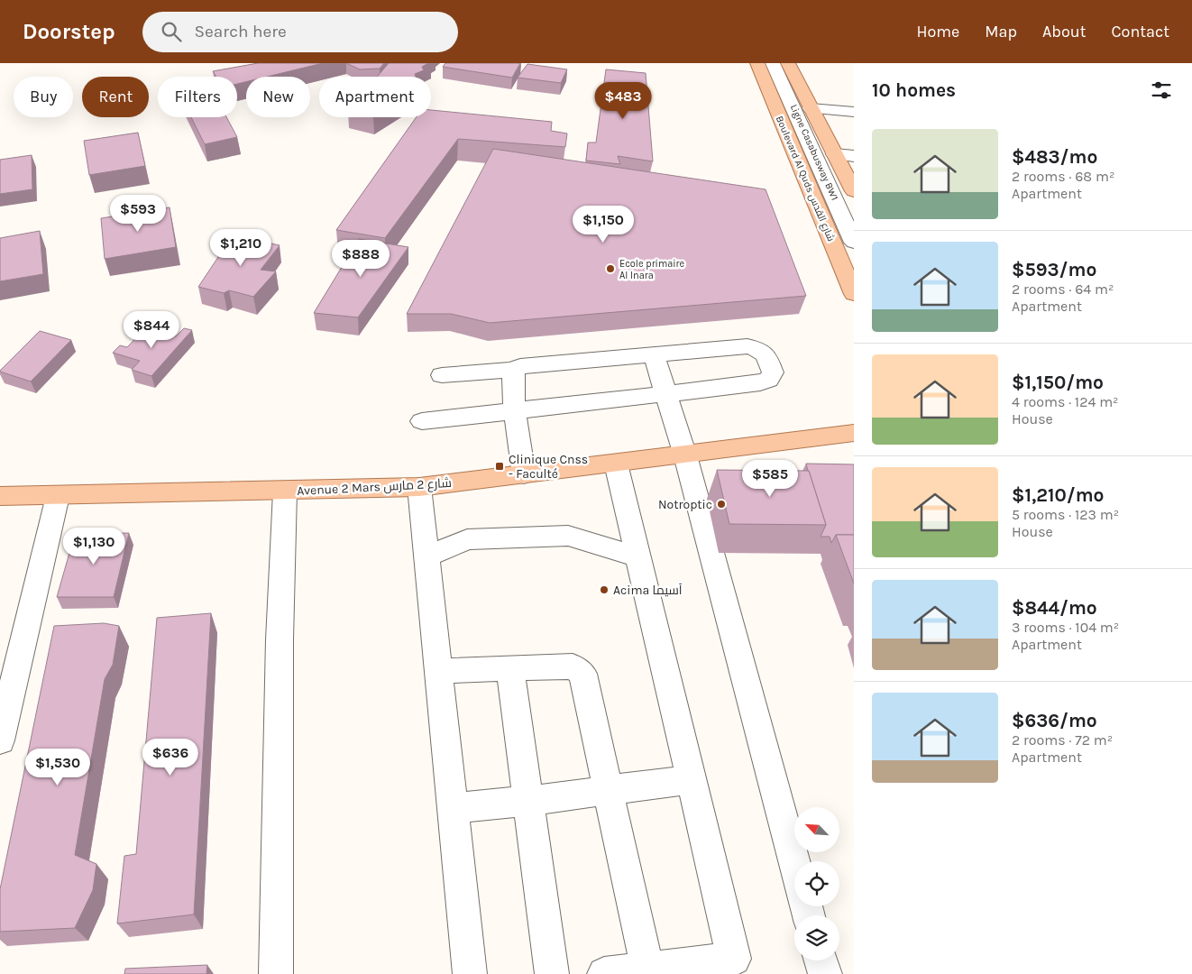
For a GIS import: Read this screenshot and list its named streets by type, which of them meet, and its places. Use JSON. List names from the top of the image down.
{
  "streets": {
    "main road": ["Boulevard Al Quds شارع القدس", "Avenue 2 Mars شارع 2 مارس"],
    "street": ["Ligne Casabusway BW1"]
  },
  "places": {
    "other": ["Ecole primaire Al Inara", "Notroptic", "Acima آسيما"],
    "transit": ["Clinique Cnss - Faculté"]
  },
  "north": "top left",
  "page": {
    "header": "Doorstep",
    "search": "Search here",
    "nav": [
      "Home",
      "Map",
      "About",
      "Contact"
    ],
    "heading": "10 homes",
    "chip": [
      "Buy",
      "Rent",
      "Filters",
      "New",
      "Apartment"
    ],
    "price": [
      "$483",
      "$593",
      "$1,150",
      "$1,210",
      "$888",
      "$844",
      "$585",
      "$1,130",
      "$636",
      "$1,530"
    ],
    "list": [
      {
        "name": "$483/mo",
        "note": "2 rooms · 68 m² · Apartment"
      },
      {
        "name": "$593/mo",
        "note": "2 rooms · 64 m² · Apartment"
      },
      {
        "name": "$1,150/mo",
        "note": "4 rooms · 124 m² · House"
      },
      {
        "name": "$1,210/mo",
        "note": "5 rooms · 123 m² · House"
      },
      {
        "name": "$844/mo",
        "note": "3 rooms · 104 m² · Apartment"
      },
      {
        "name": "$636/mo",
        "note": "2 rooms · 72 m² · Apartment"
      }
    ]
  }
}
